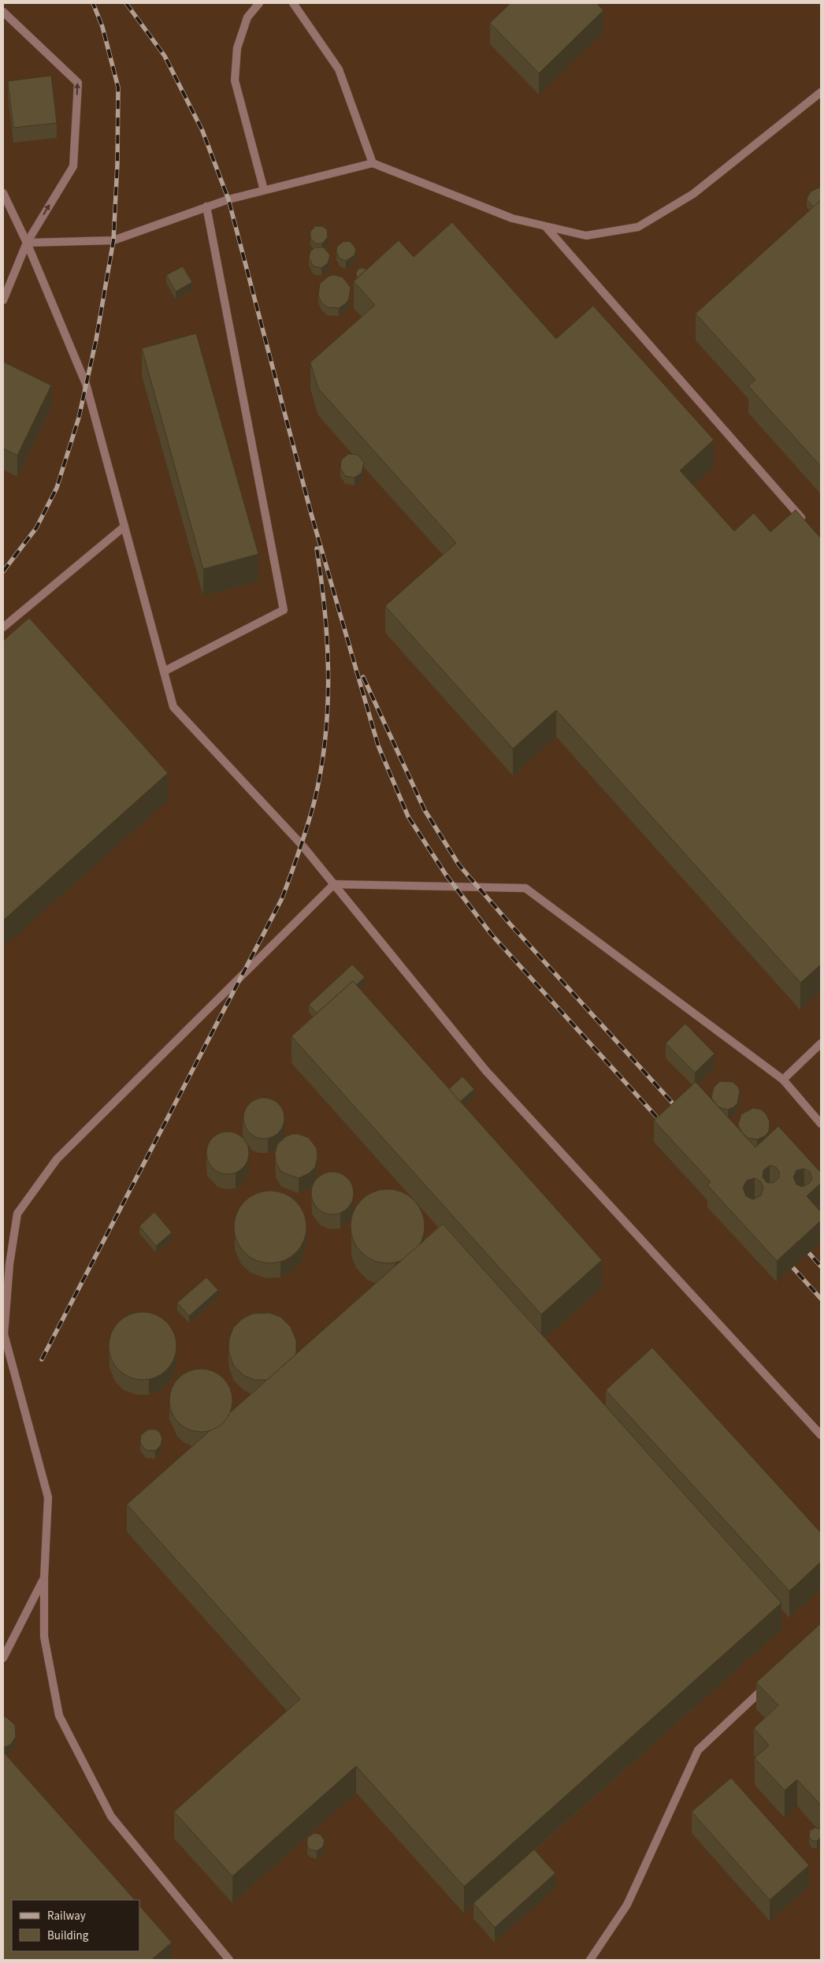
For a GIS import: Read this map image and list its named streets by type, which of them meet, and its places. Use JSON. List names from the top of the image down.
{
  "legend": ["Railway", "Building"]
}
